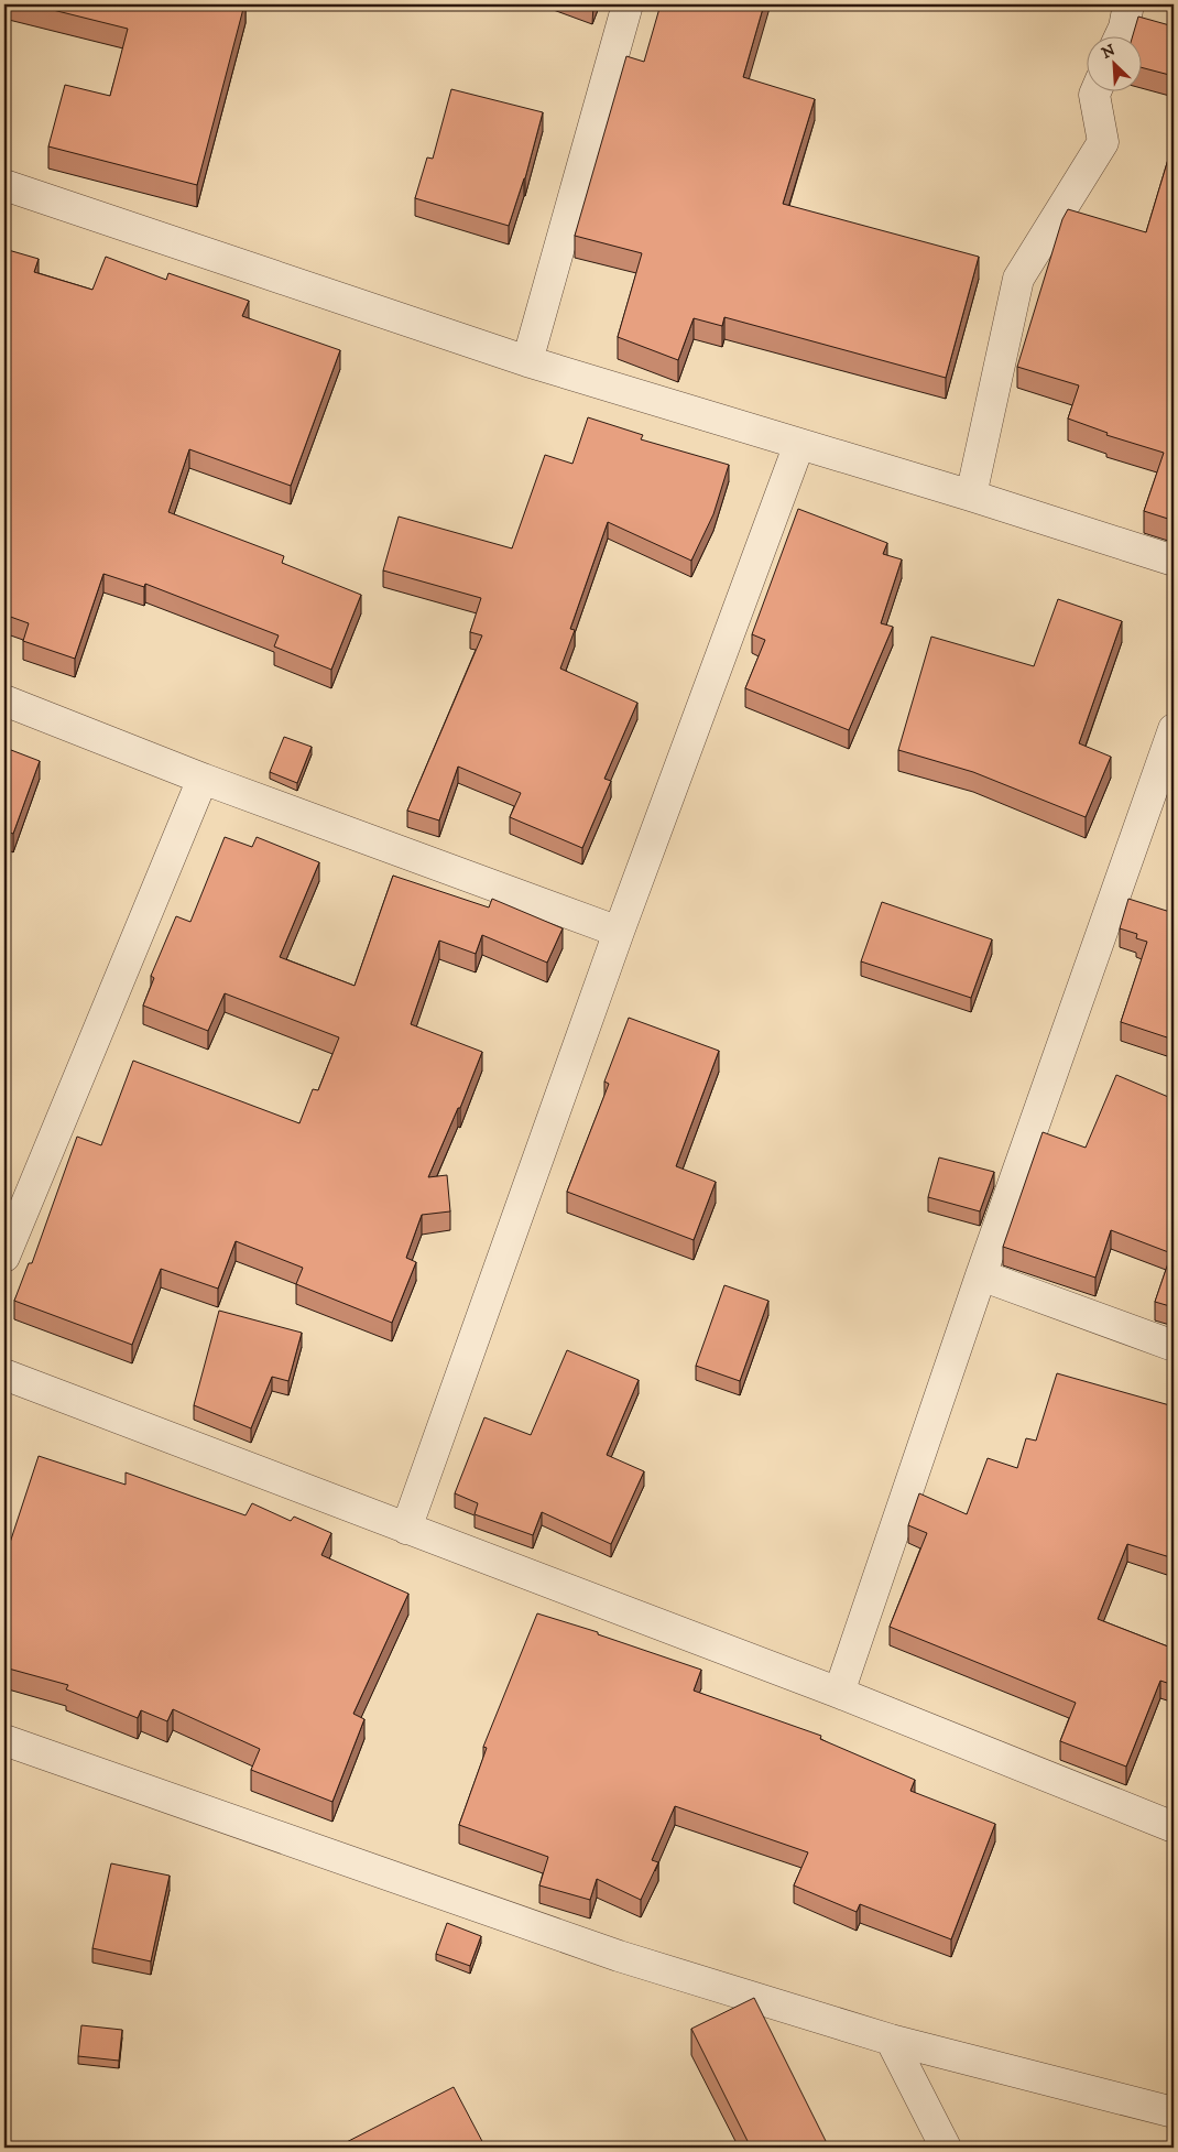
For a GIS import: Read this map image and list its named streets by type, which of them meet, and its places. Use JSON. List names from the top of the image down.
{
  "north": "top left"
}
